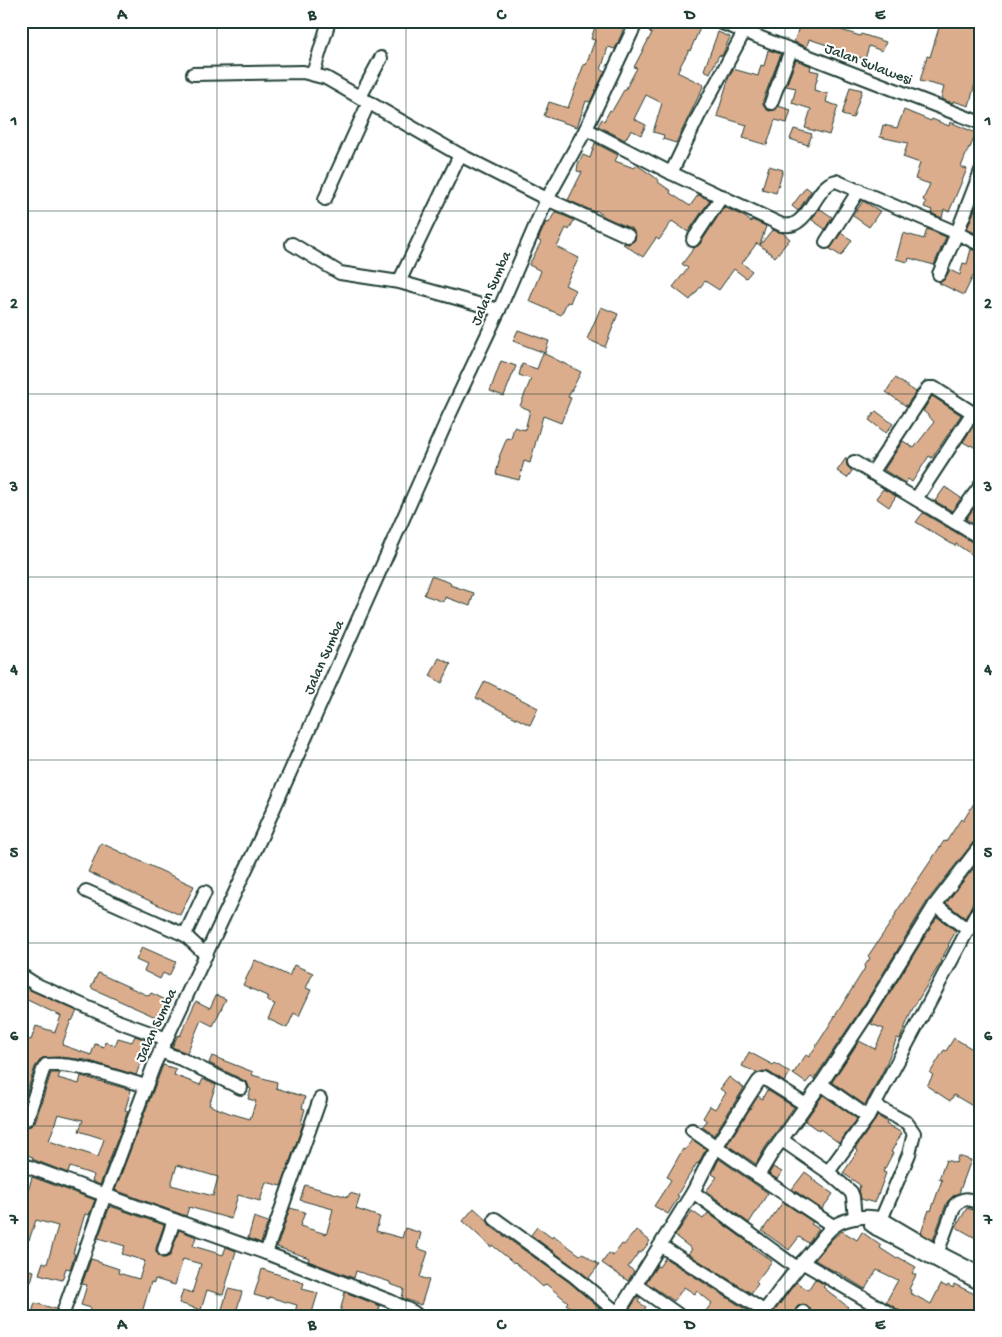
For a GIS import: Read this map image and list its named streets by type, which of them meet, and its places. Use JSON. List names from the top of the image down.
{
  "streets": {
    "street": ["Jalan Sulawesi", "Jalan Sumba"]
  },
  "grid": {
    "columns": [
      "A",
      "B",
      "C",
      "D",
      "E"
    ],
    "rows": [
      "1",
      "2",
      "3",
      "4",
      "5",
      "6",
      "7"
    ]
  }
}
